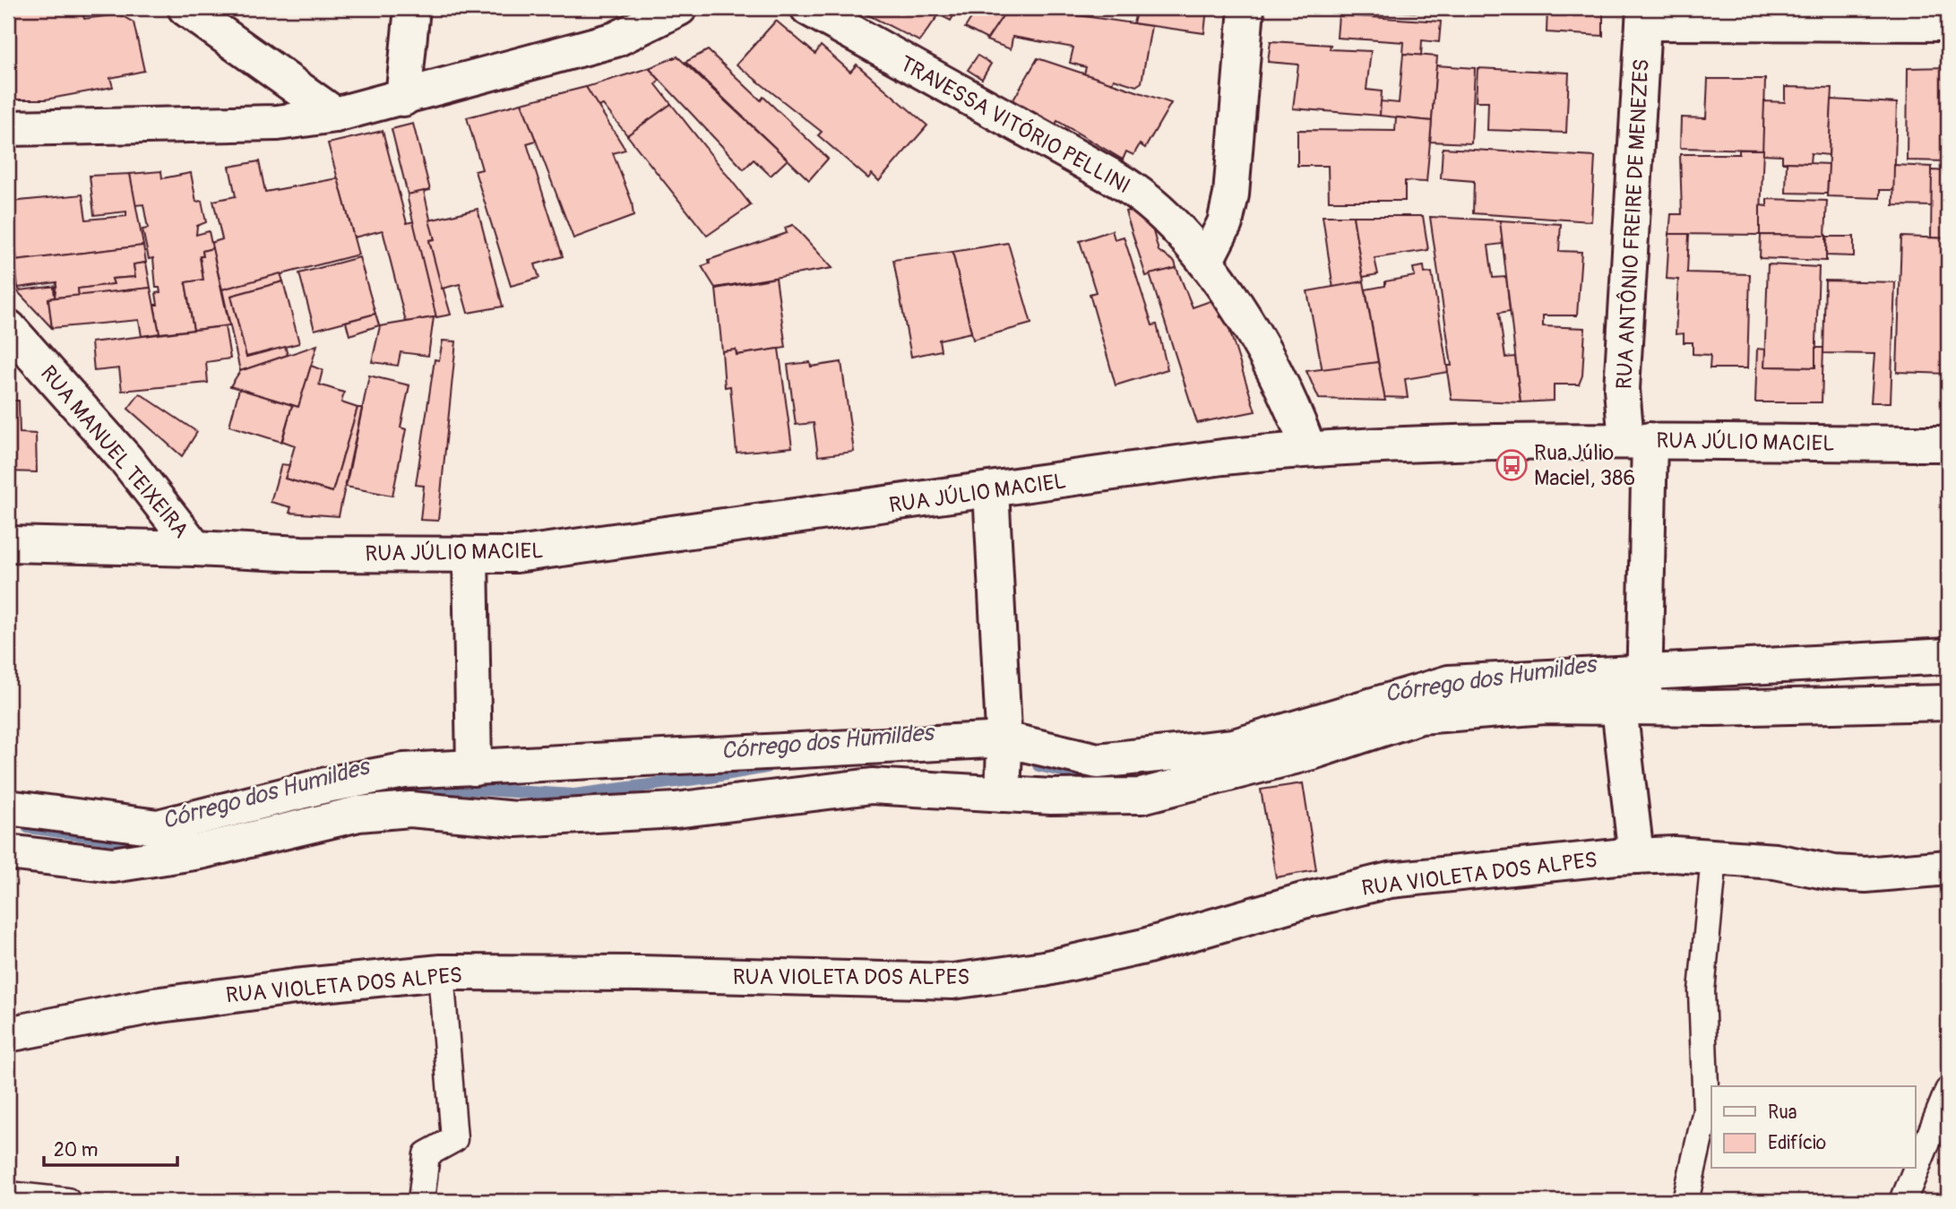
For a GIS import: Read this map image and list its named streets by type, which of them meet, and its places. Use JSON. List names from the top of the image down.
{
  "streets": {
    "street": [
      "TRAVESSA VITÓRIO PELLINI",
      "RUA ANTÔNIO FREIRE DE MENEZES",
      "RUA JÚLIO MACIEL",
      "RUA MANUEL TEIXEIRA",
      "RUA VIOLETA DOS ALPES"
    ]
  },
  "crossings": [
    ["TRAVESSA VITÓRIO PELLINI", "RUA JÚLIO MACIEL"],
    ["RUA ANTÔNIO FREIRE DE MENEZES", "RUA JÚLIO MACIEL"],
    ["RUA ANTÔNIO FREIRE DE MENEZES", "RUA VIOLETA DOS ALPES"],
    ["RUA JÚLIO MACIEL", "RUA MANUEL TEIXEIRA"]
  ],
  "water": ["Córrego dos Humildes"],
  "places": {
    "bus stop": ["Rua Júlio Maciel, 386"]
  },
  "legend": ["Rua", "Edifício"],
  "scale_bar": "20 m"
}
